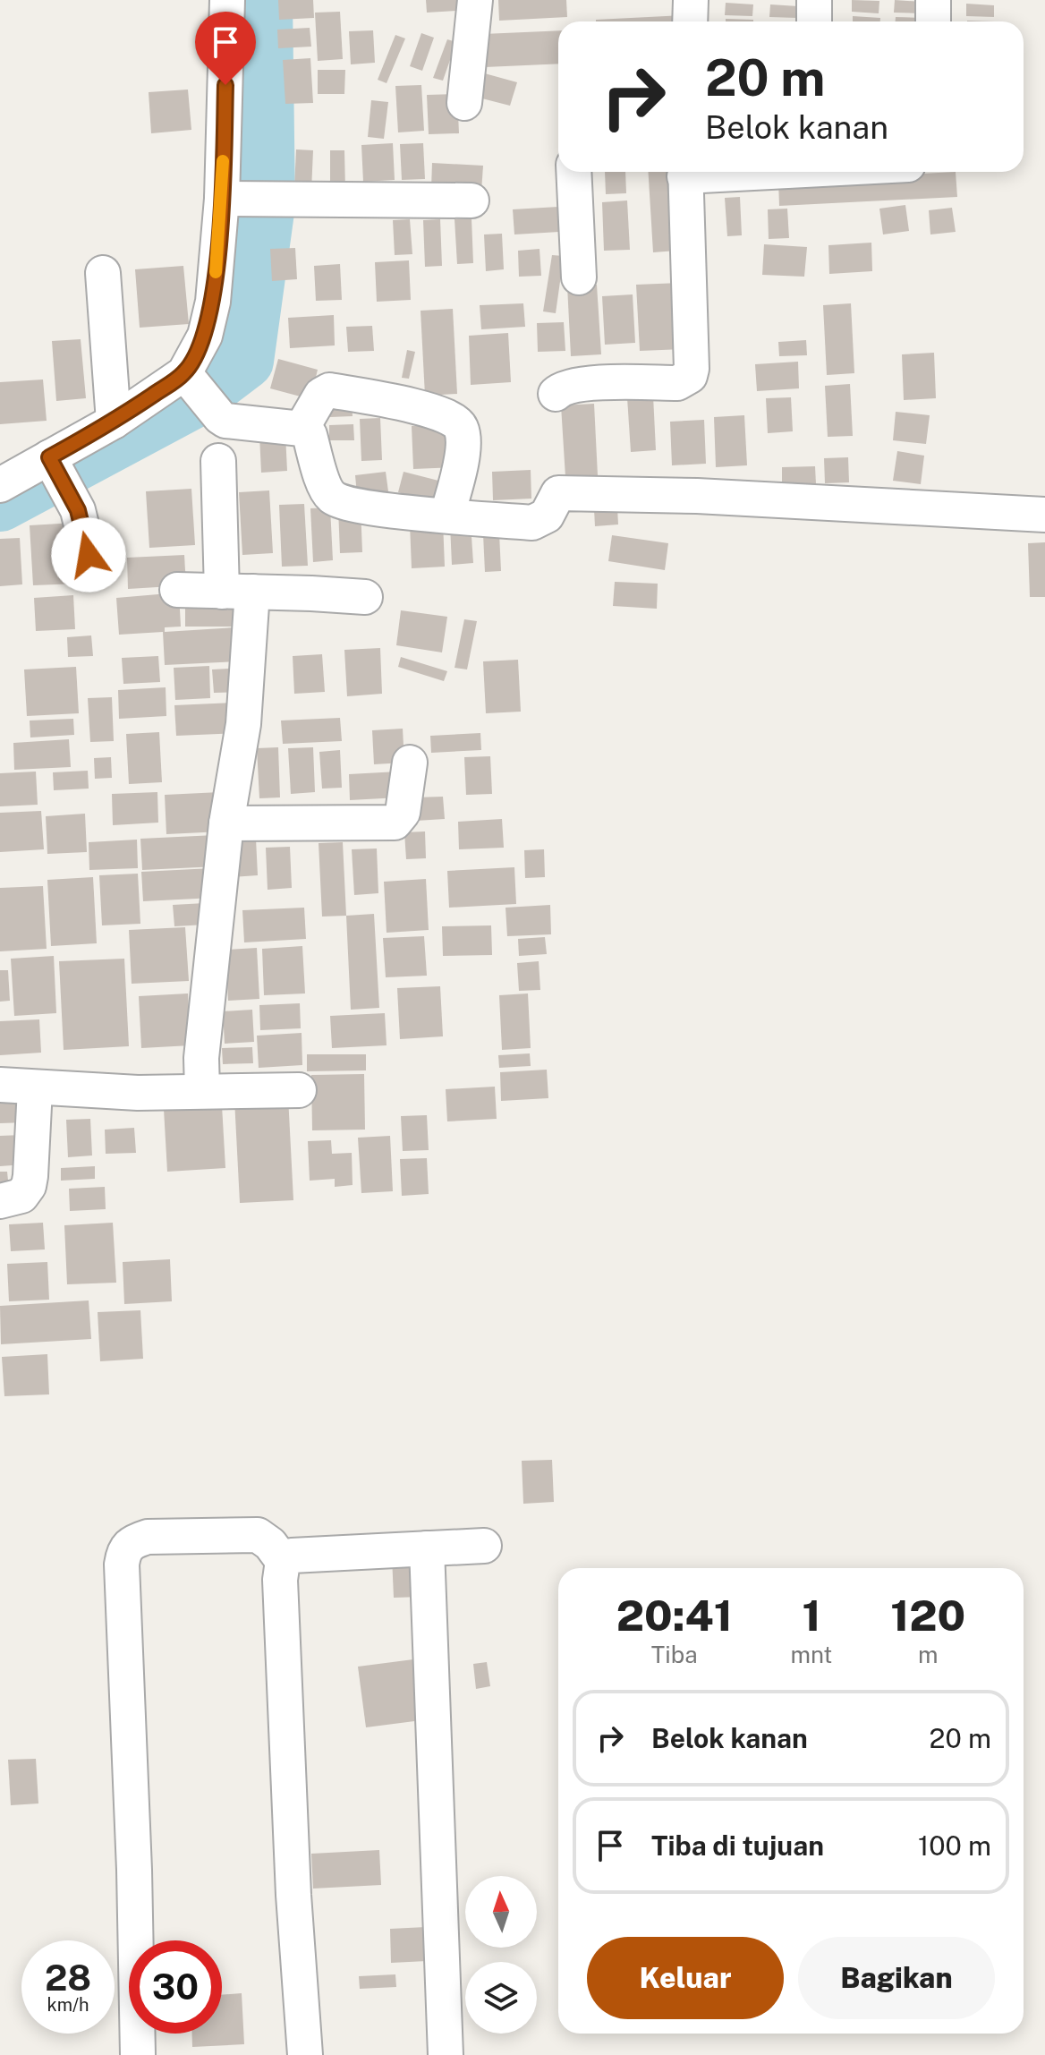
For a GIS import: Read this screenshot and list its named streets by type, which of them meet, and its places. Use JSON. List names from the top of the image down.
{
  "north": "top",
  "page": {
    "turn": ["20 m", "Belok kanan"],
    "eta": [
      "20:41",
      "Tiba",
      "1",
      "mnt",
      "120",
      "m"
    ],
    "list": [
      {
        "name": "Belok kanan",
        "value": "20 m"
      },
      {
        "name": "Tiba di tujuan",
        "value": "100 m"
      }
    ],
    "buttons": ["Keluar", "Bagikan"],
    "speed": "28 km/h",
    "limit": "30"
  }
}
